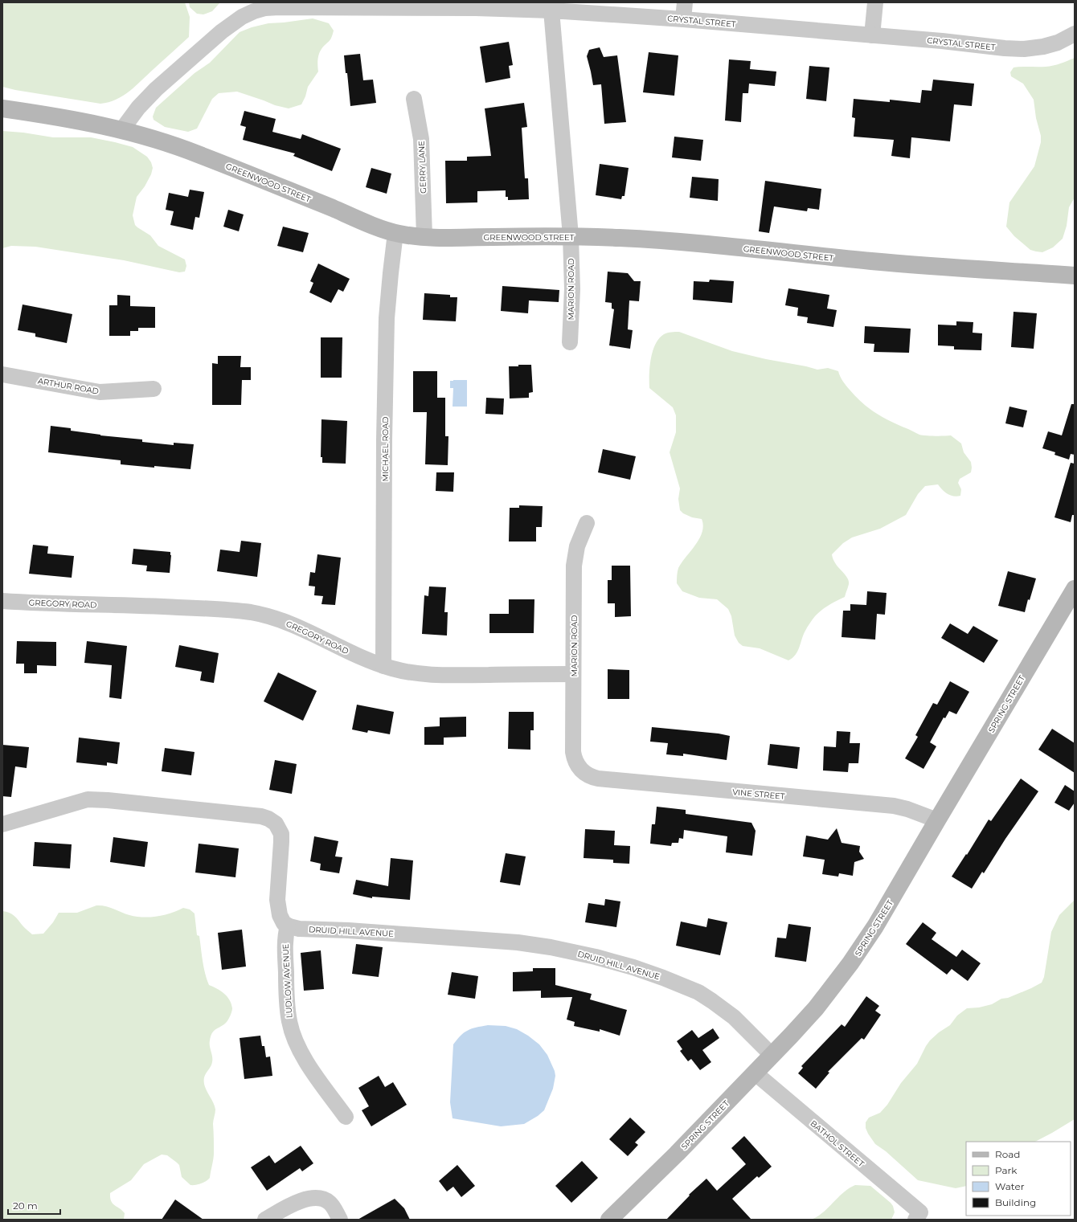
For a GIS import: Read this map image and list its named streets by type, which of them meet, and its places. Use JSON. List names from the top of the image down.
{
  "streets": {
    "street": [
      "CRYSTAL STREET",
      "GERRY LANE",
      "GREENWOOD STREET",
      "MARION ROAD",
      "ARTHUR ROAD",
      "MICHAEL ROAD",
      "GREGORY ROAD",
      "SPRING STREET",
      "VINE STREET",
      "DRUID HILL AVENUE",
      "LUDLOW AVENUE",
      "BATHOL STREET"
    ]
  },
  "crossings": [
    ["CRYSTAL STREET", "GREENWOOD STREET"],
    ["GERRY LANE", "GREENWOOD STREET"],
    ["GREENWOOD STREET", "MARION ROAD"],
    ["GREENWOOD STREET", "MICHAEL ROAD"],
    ["MARION ROAD", "GREGORY ROAD"],
    ["MARION ROAD", "VINE STREET"],
    ["MICHAEL ROAD", "GREGORY ROAD"],
    ["SPRING STREET", "VINE STREET"],
    ["SPRING STREET", "DRUID HILL AVENUE"],
    ["SPRING STREET", "BATHOL STREET"],
    ["DRUID HILL AVENUE", "LUDLOW AVENUE"]
  ],
  "legend": [
    "Road",
    "Park",
    "Water",
    "Building"
  ],
  "scale_bar": "20 m"
}
